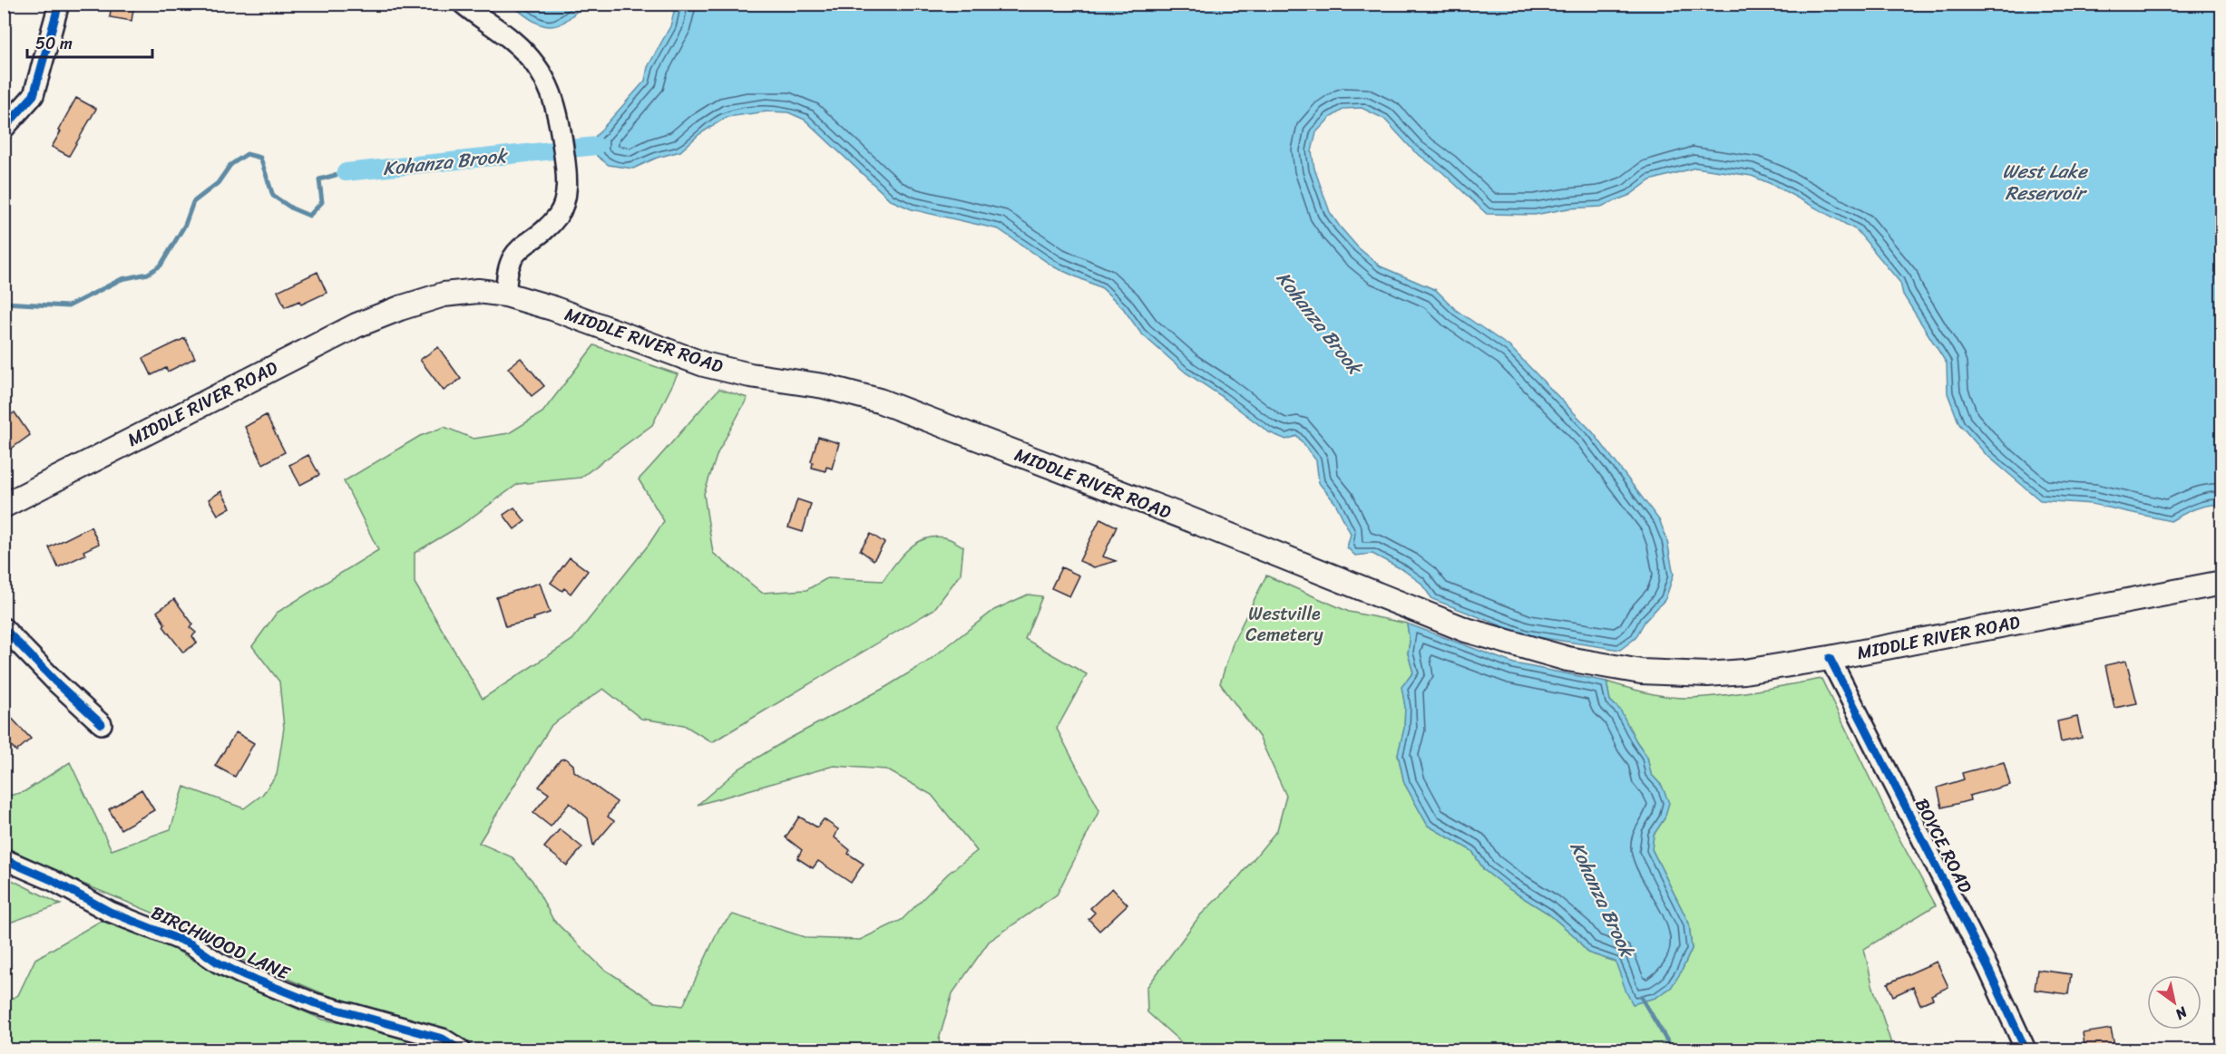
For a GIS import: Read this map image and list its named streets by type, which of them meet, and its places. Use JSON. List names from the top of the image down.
{
  "streets": {
    "main road": ["MIDDLE RIVER ROAD"],
    "street": ["BOYCE ROAD", "BIRCHWOOD LANE"]
  },
  "crossings": [
    ["MIDDLE RIVER ROAD", "BOYCE ROAD"]
  ],
  "water": ["Kohanza Brook", "West Lake Reservoir"],
  "parks": ["Westville Cemetery"],
  "scale_bar": "50 m",
  "north": "bottom right"
}
